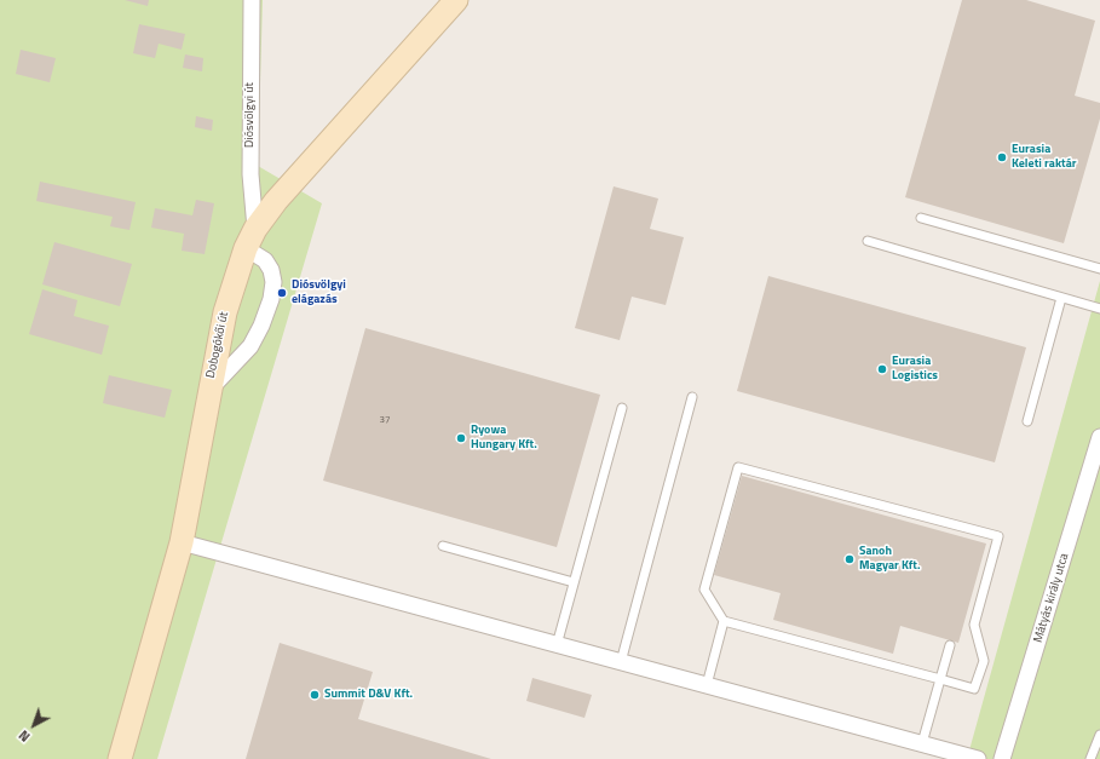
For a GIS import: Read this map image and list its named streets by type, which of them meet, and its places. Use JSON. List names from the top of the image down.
{
  "streets": {
    "main road": ["Dobogókői út"],
    "street": ["Diósvölgyi út", "Mátyás király utca"]
  },
  "crossings": [
    ["Diósvölgyi út", "Dobogókői út"]
  ],
  "places": [
    "Eurasia Keleti raktár",
    "Diósvölgyi elágazás",
    "Eurasia Logistics",
    "Ryowa Hungary Kft.",
    "Sanoh Magyar Kft.",
    "Summit D&V Kft."
  ],
  "house_numbers": ["37"],
  "north": "bottom left"
}
